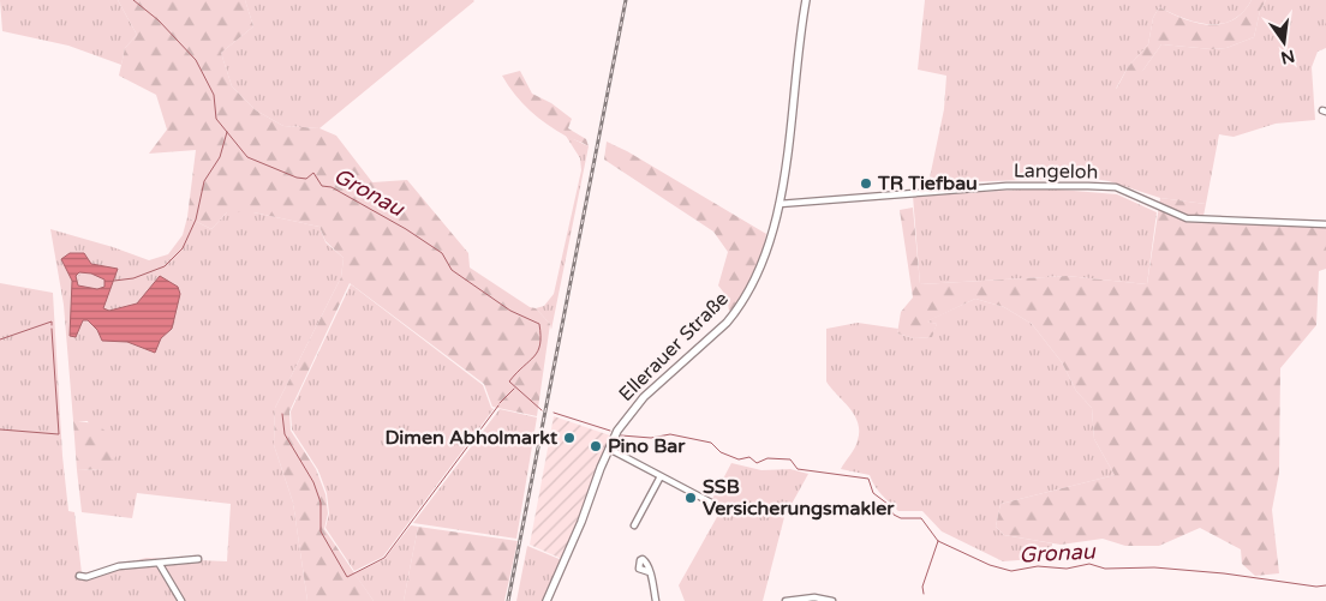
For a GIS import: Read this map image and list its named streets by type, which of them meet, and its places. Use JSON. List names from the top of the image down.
{
  "streets": {
    "main road": ["Ellerauer Straße"],
    "street": ["Langeloh"]
  },
  "crossings": [
    ["Langeloh", "Ellerauer Straße"]
  ],
  "water": ["Gronau"],
  "places": [
    "TR Tiefbau",
    "Dimen Abholmarkt",
    "Pino Bar",
    "SSB Versicherungsmakler"
  ],
  "north": "bottom"
}
